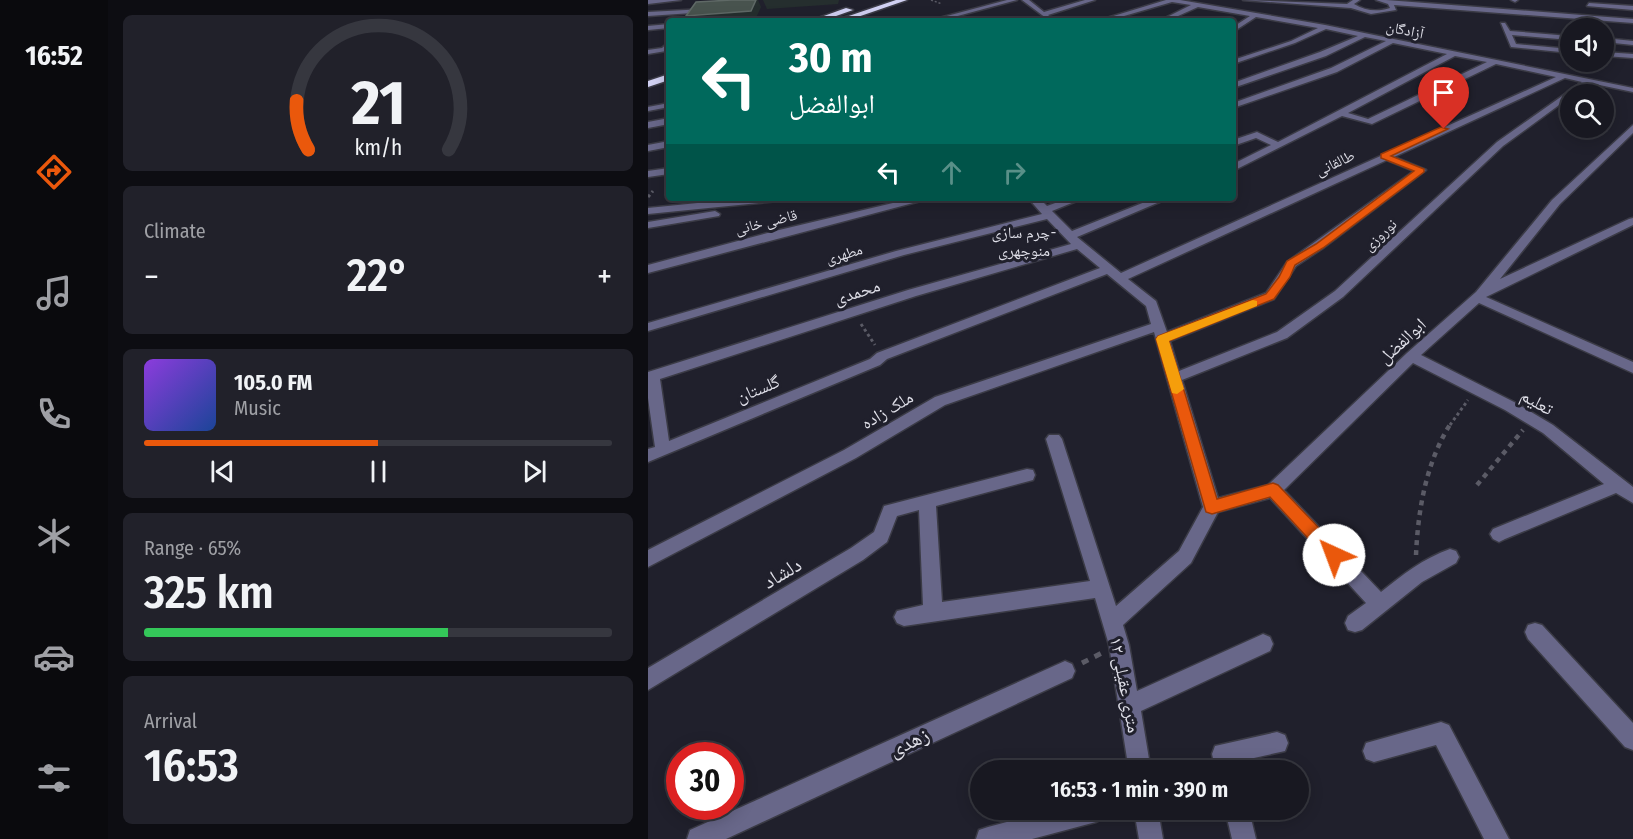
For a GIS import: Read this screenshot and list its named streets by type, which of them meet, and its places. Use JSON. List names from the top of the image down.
{
  "streets": {
    "street": [
      "آزادگان",
      "طالقانی",
      "قاضی خانی",
      "نوروزی",
      "مطهری",
      "محمدی",
      "ابوالفضل",
      "گلستان",
      "تعلیم",
      "ملک زاده",
      "دلشاد",
      "۱۲ متری عقیلی",
      "زهدی"
    ]
  },
  "crossings": [
    ["آزادگان", "طالقانی"],
    ["آزادگان", "نوروزی"],
    ["طالقانی", "گلستان"],
    ["طالقانی", "ملک زاده"],
    ["ابوالفضل", "تعلیم"],
    ["ابوالفضل", "۱۲ متری عقیلی"]
  ],
  "districts": ["چرم سازی- منوچهری"],
  "page": {
    "tabs": "16:52",
    "turn": ["30 m", "ابوالفضل"],
    "tile": [
      "Climate",
      ["Range · 65%", "325 km"],
      ["Arrival", "16:53"]
    ],
    "heat": ["−", "22°", "+"],
    "song": ["105.0 FM", "Music"],
    "limit": "30",
    "trip": "16:53 · 1 min · 390 m",
    "gauge": ["21", "km/h"]
  }
}
